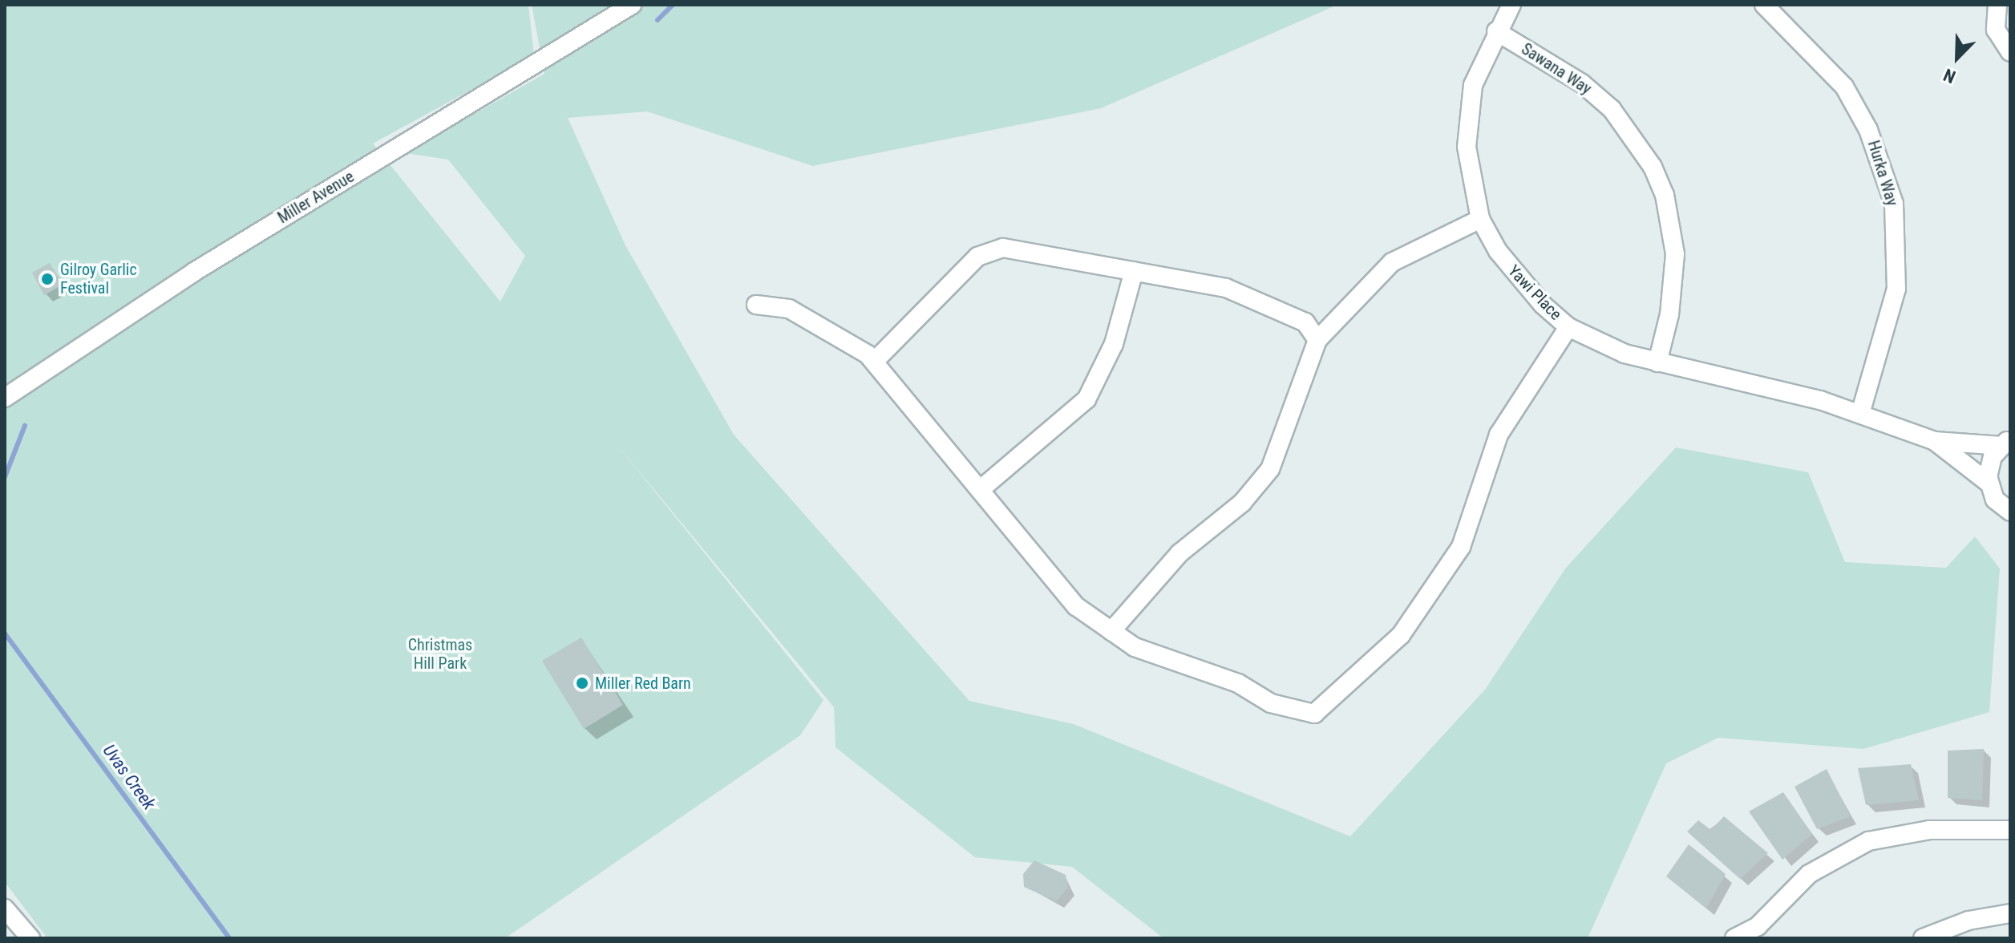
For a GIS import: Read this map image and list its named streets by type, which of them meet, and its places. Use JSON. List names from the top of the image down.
{
  "streets": {
    "street": [
      "Sawana Way",
      "Hurka Way",
      "Miller Avenue",
      "Yawi Place"
    ]
  },
  "crossings": [
    ["Sawana Way", "Yawi Place"],
    ["Hurka Way", "Yawi Place"]
  ],
  "water": ["Uvas Creek"],
  "parks": ["Christmas Hill Park"],
  "places": ["Gilroy Garlic Festival", "Miller Red Barn"],
  "north": "bottom left"
}
